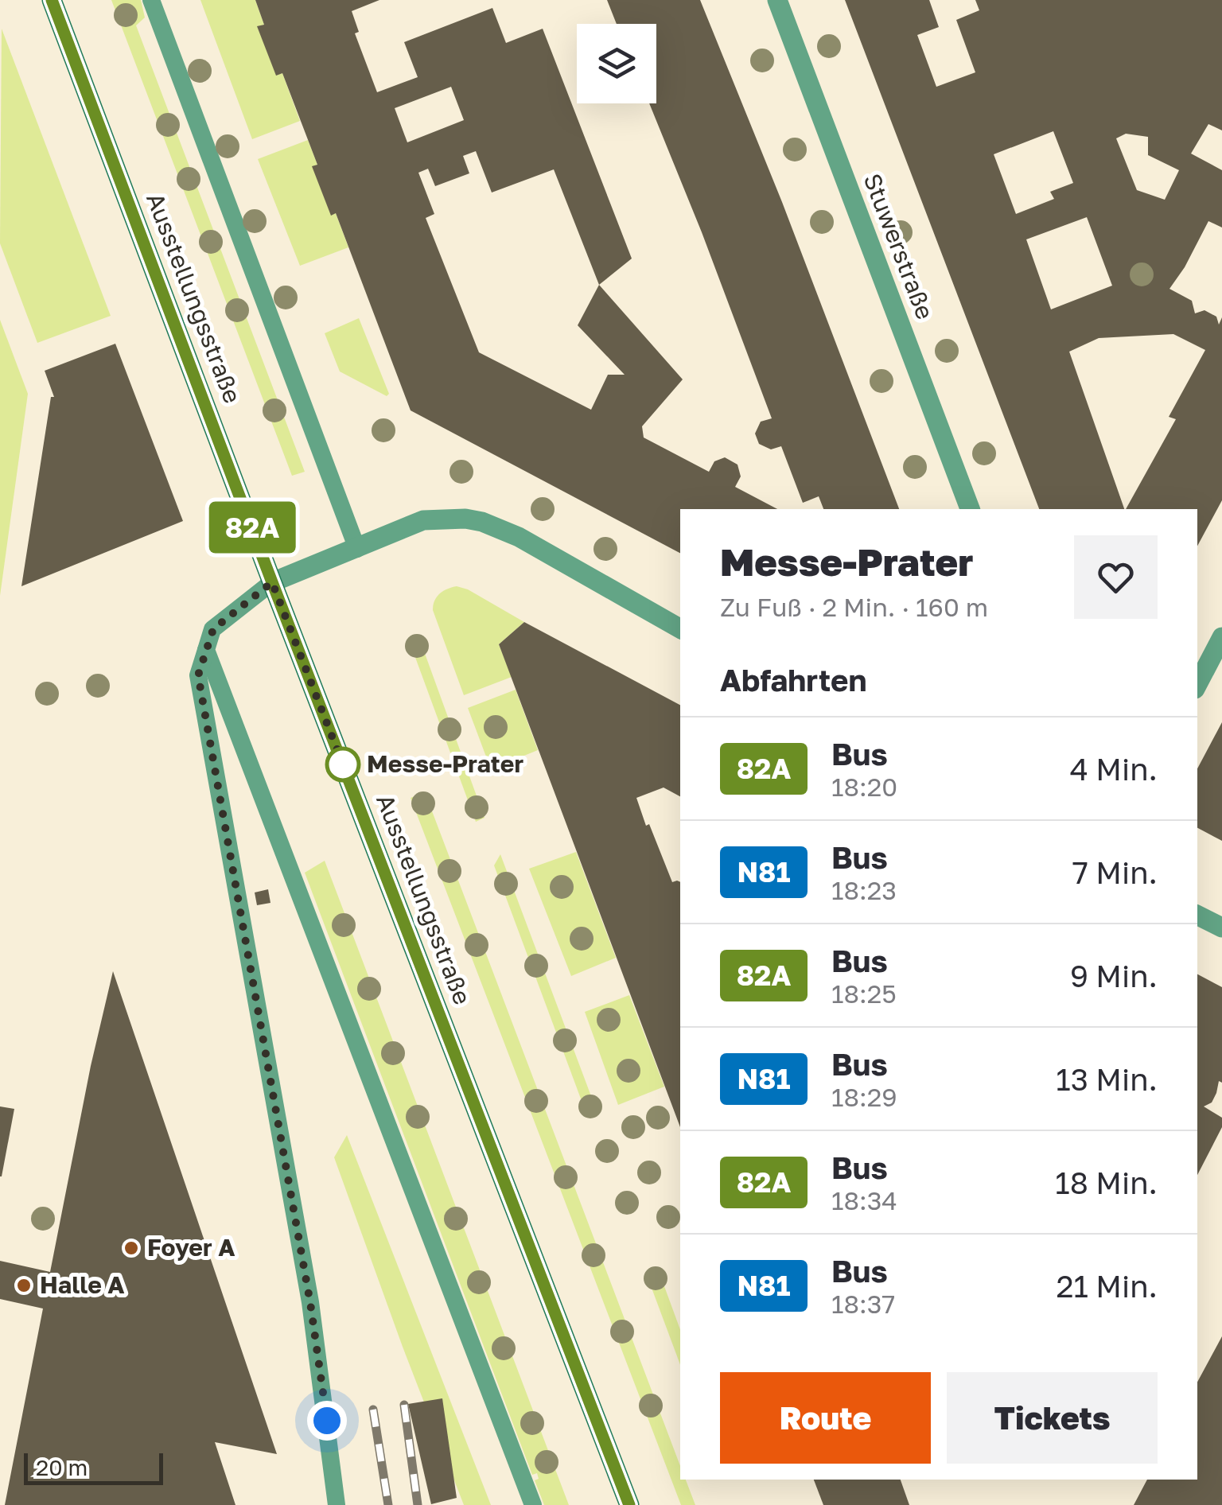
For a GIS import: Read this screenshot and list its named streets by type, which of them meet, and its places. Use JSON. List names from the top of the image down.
{
  "streets": {
    "main road": ["Ausstellungsstraße"],
    "street": ["Stuwerstraße"]
  },
  "places": ["Messe-Prater", "Foyer A", "Halle A"],
  "lines": ["bus line 82A"],
  "scale_bar": "20 m",
  "page": {
    "on_map": "82A",
    "heading": [
      ["Messe-Prater", "Zu Fuß · 2 Min. · 160 m"],
      "Abfahrten"
    ],
    "list": [
      {
        "mark": "82A",
        "name": "Bus",
        "note": "18:20",
        "value": "4 Min."
      },
      {
        "mark": "N81",
        "name": "Bus",
        "note": "18:23",
        "value": "7 Min."
      },
      {
        "mark": "82A",
        "name": "Bus",
        "note": "18:25",
        "value": "9 Min."
      },
      {
        "mark": "N81",
        "name": "Bus",
        "note": "18:29",
        "value": "13 Min."
      },
      {
        "mark": "82A",
        "name": "Bus",
        "note": "18:34",
        "value": "18 Min."
      },
      {
        "mark": "N81",
        "name": "Bus",
        "note": "18:37",
        "value": "21 Min."
      }
    ],
    "buttons": ["Route", "Tickets"],
    "scale": "20 m"
  }
}
